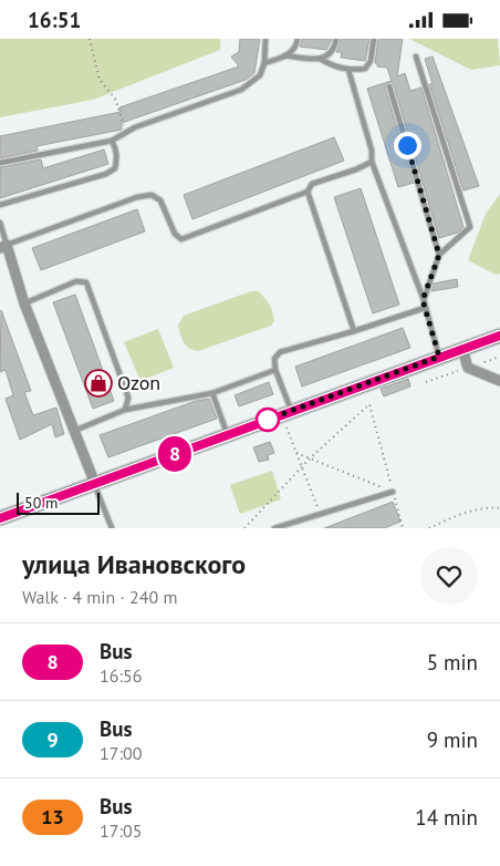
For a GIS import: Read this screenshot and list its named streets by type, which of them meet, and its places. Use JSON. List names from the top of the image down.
{
  "places": {
    "shop": ["Ozon"]
  },
  "lines": ["bus line 8"],
  "scale_bar": "50 m",
  "page": {
    "status": "16:51",
    "on_map": "8",
    "scale": "50 m",
    "heading": ["улица Ивановского", "Walk · 4 min · 240 m"],
    "list": [
      {
        "mark": "8",
        "name": "Bus",
        "note": "16:56",
        "value": "5 min"
      },
      {
        "mark": "9",
        "name": "Bus",
        "note": "17:00",
        "value": "9 min"
      },
      {
        "mark": "13",
        "name": "Bus",
        "note": "17:05",
        "value": "14 min"
      }
    ]
  }
}
